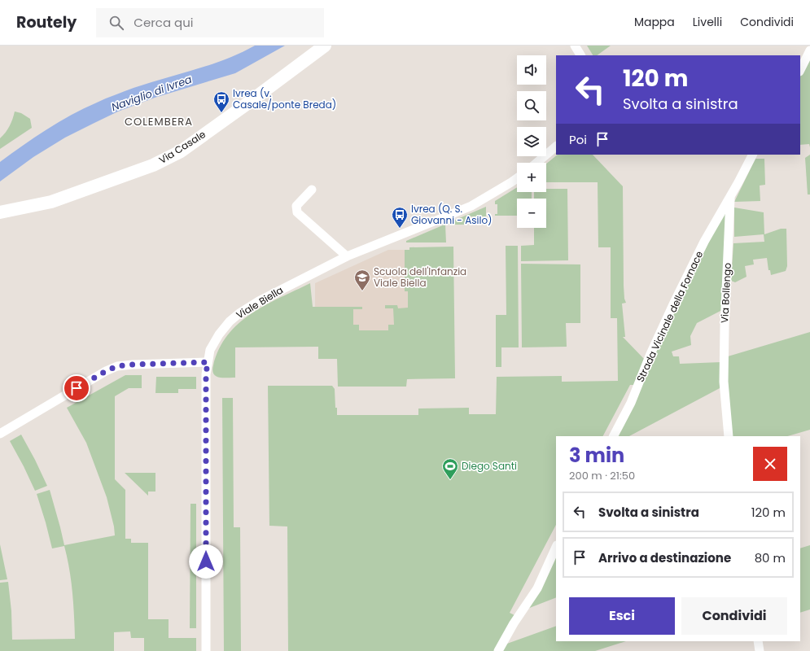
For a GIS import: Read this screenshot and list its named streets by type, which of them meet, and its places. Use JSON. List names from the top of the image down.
{
  "streets": {
    "main road": ["Via Casale"],
    "street": ["Via Bollengo", "Viale Biella", "Strada Vicinale della Fornace"]
  },
  "crossings": [
    ["Via Bollengo", "Strada Vicinale della Fornace"]
  ],
  "districts": ["COLEMBERA"],
  "water": ["Naviglio di Ivrea"],
  "places": {
    "bus stop": ["Ivrea (v. Casale/ponte Breda)", "Ivrea (Q. S. Giovanni - Asilo)"],
    "school or university": ["Scuola dell'Infanzia Viale Biella"],
    "sports": ["Diego Santi"]
  },
  "page": {
    "header": "Routely",
    "search": "Cerca qui",
    "nav": ["Mappa", "Livelli", "Condividi"],
    "map_buttons": ["+", "−"],
    "turn": ["120 m", "Svolta a sinistra"],
    "then": "Poi",
    "heading": ["3 min", "200 m · 21:50"],
    "list": [
      {
        "name": "Svolta a sinistra",
        "value": "120 m"
      },
      {
        "name": "Arrivo a destinazione",
        "value": "80 m"
      }
    ],
    "buttons": ["Esci", "Condividi"]
  }
}
